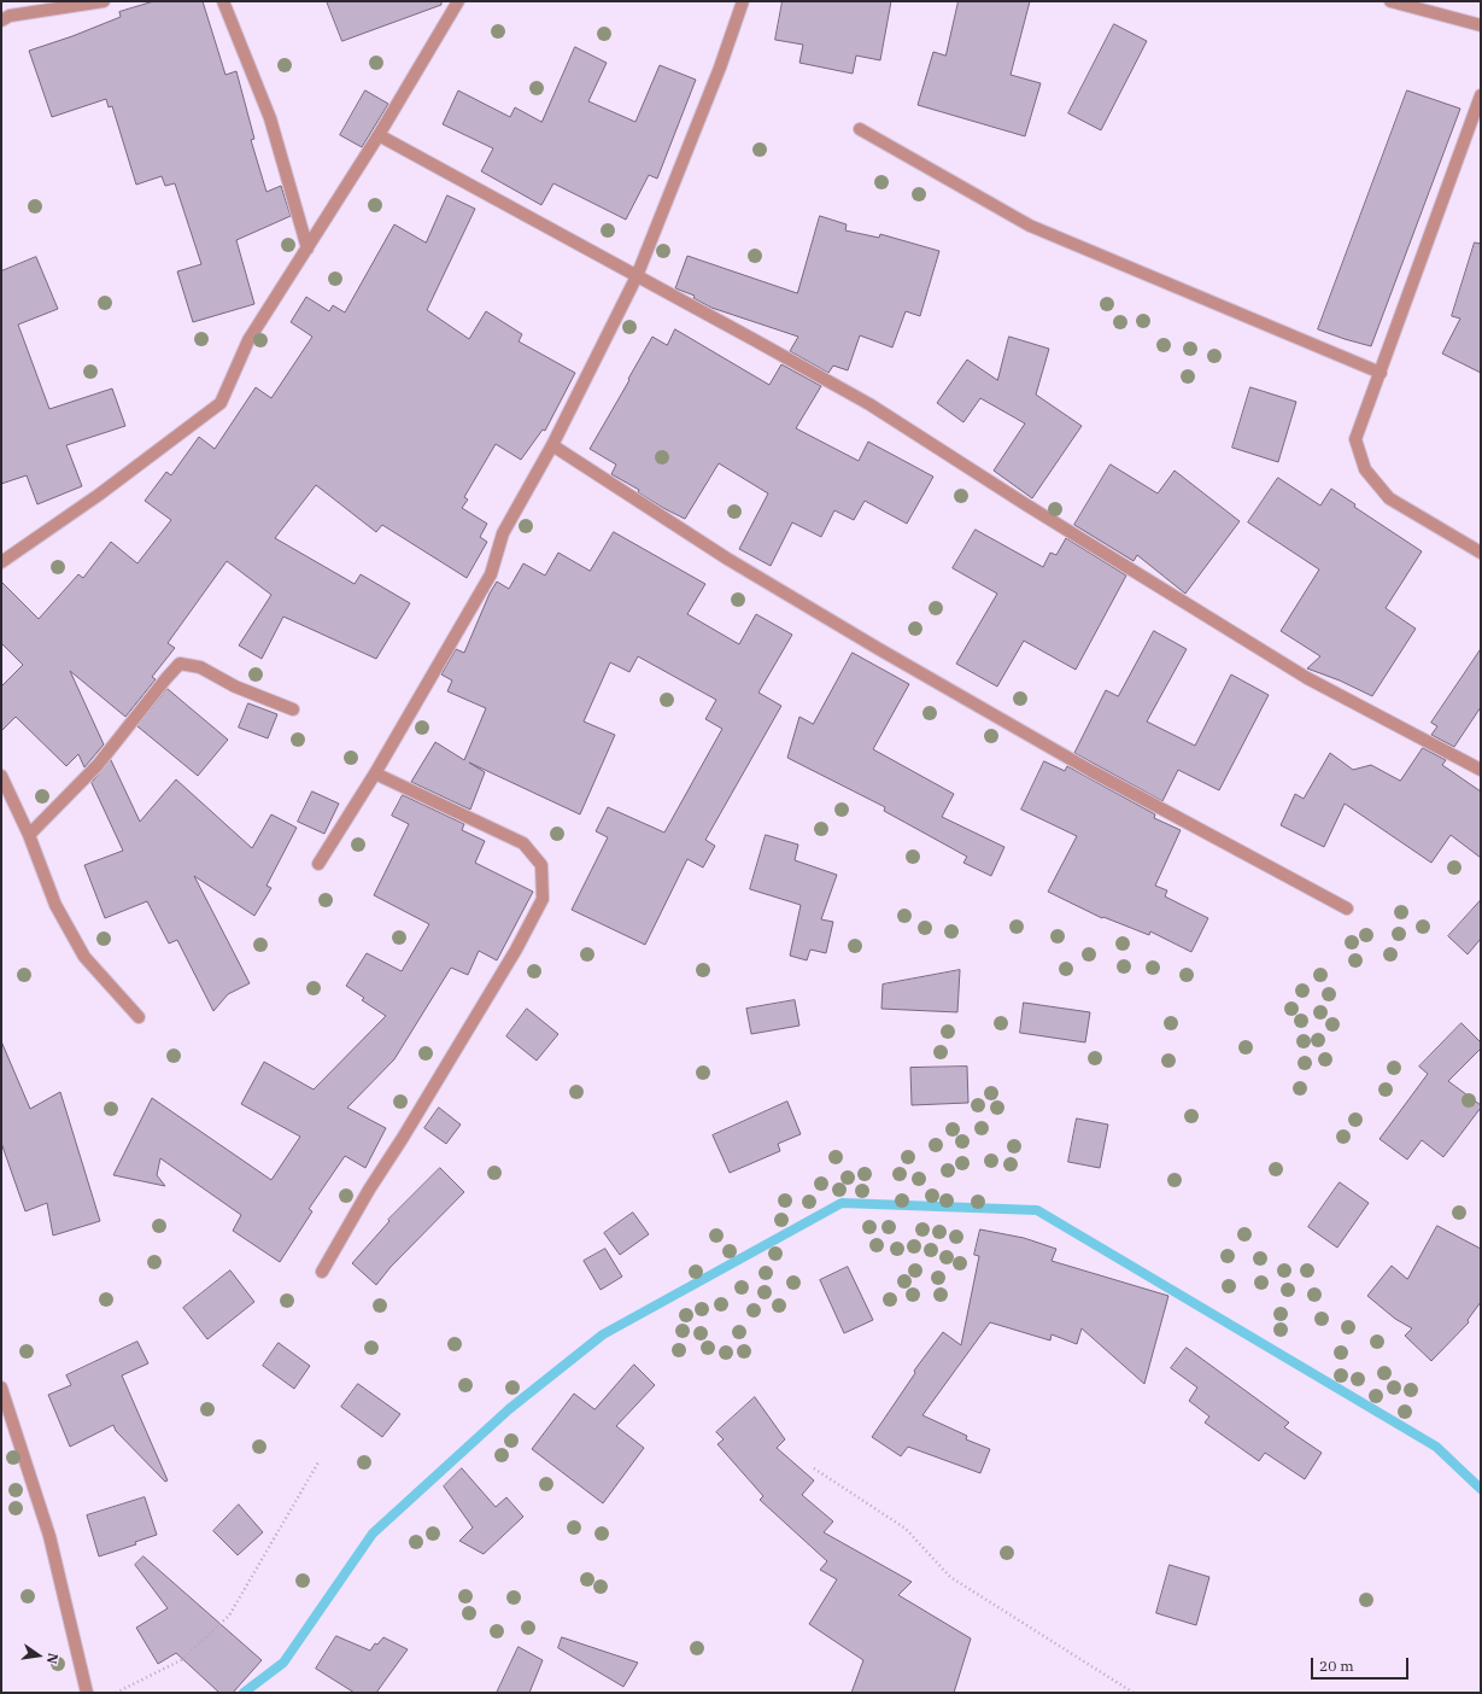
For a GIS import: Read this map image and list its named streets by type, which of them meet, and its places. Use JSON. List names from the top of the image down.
{
  "scale_bar": "20 m",
  "north": "right"
}
